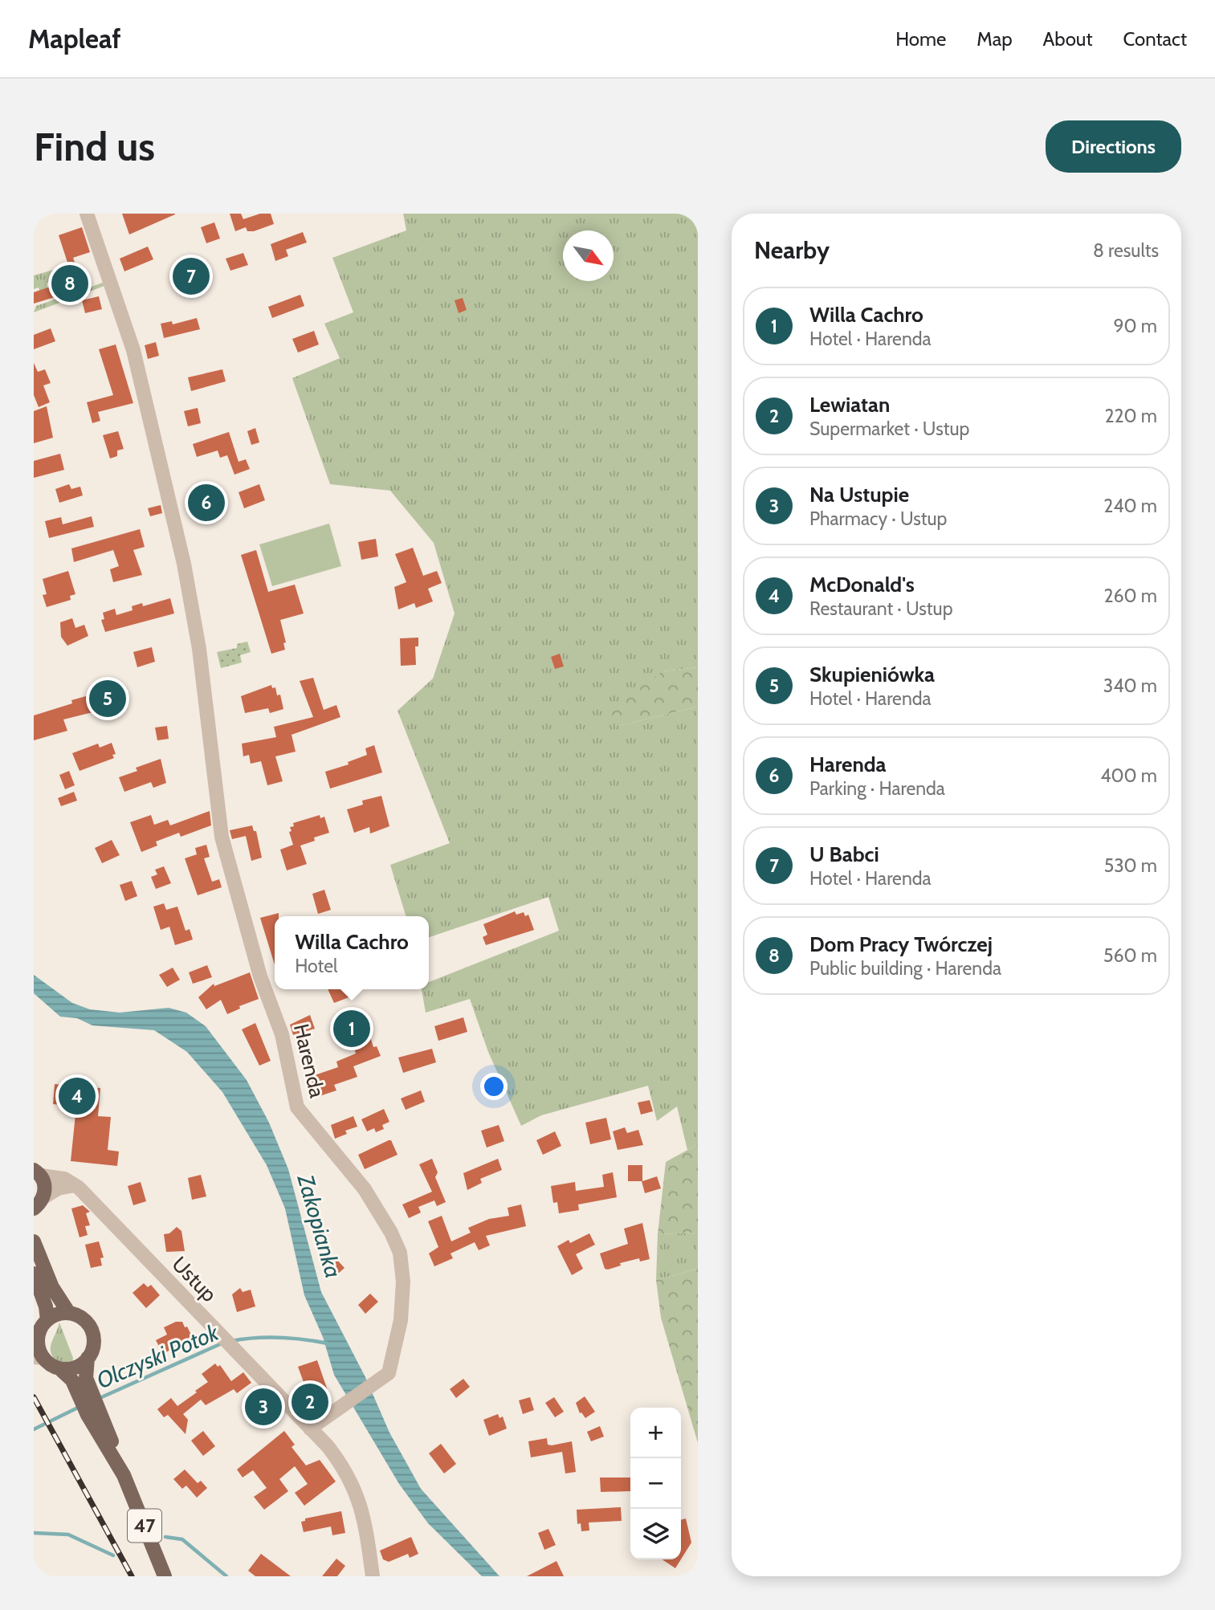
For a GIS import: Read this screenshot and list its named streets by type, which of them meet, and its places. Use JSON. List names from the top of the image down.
{
  "streets": {
    "main road": ["47"],
    "street": ["Harenda", "Ustup"]
  },
  "crossings": [
    ["Harenda", "Ustup"]
  ],
  "water": ["Zakopianka", "Olczyski Potok"],
  "north": "bottom right",
  "page": {
    "header": "Mapleaf",
    "nav": [
      "Home",
      "Map",
      "About",
      "Contact"
    ],
    "buttons": "Directions",
    "title": "Find us",
    "heading": ["Nearby", "8 results"],
    "pins": [
      "7",
      "8",
      "6",
      "5",
      "1",
      "4",
      "2",
      "3"
    ],
    "list": [
      {
        "mark": "1",
        "name": "Willa Cachro",
        "note": "Hotel · Harenda",
        "value": "90 m"
      },
      {
        "mark": "2",
        "name": "Lewiatan",
        "note": "Supermarket · Ustup",
        "value": "220 m"
      },
      {
        "mark": "3",
        "name": "Na Ustupie",
        "note": "Pharmacy · Ustup",
        "value": "240 m"
      },
      {
        "mark": "4",
        "name": "McDonald's",
        "note": "Restaurant · Ustup",
        "value": "260 m"
      },
      {
        "mark": "5",
        "name": "Skupieniówka",
        "note": "Hotel · Harenda",
        "value": "340 m"
      },
      {
        "mark": "6",
        "name": "Harenda",
        "note": "Parking · Harenda",
        "value": "400 m"
      },
      {
        "mark": "7",
        "name": "U Babci",
        "note": "Hotel · Harenda",
        "value": "530 m"
      },
      {
        "mark": "8",
        "name": "Dom Pracy Twórczej",
        "note": "Public building · Harenda",
        "value": "560 m"
      }
    ],
    "popup": ["Willa Cachro", "Hotel"],
    "map_buttons": ["+", "−"]
  }
}
